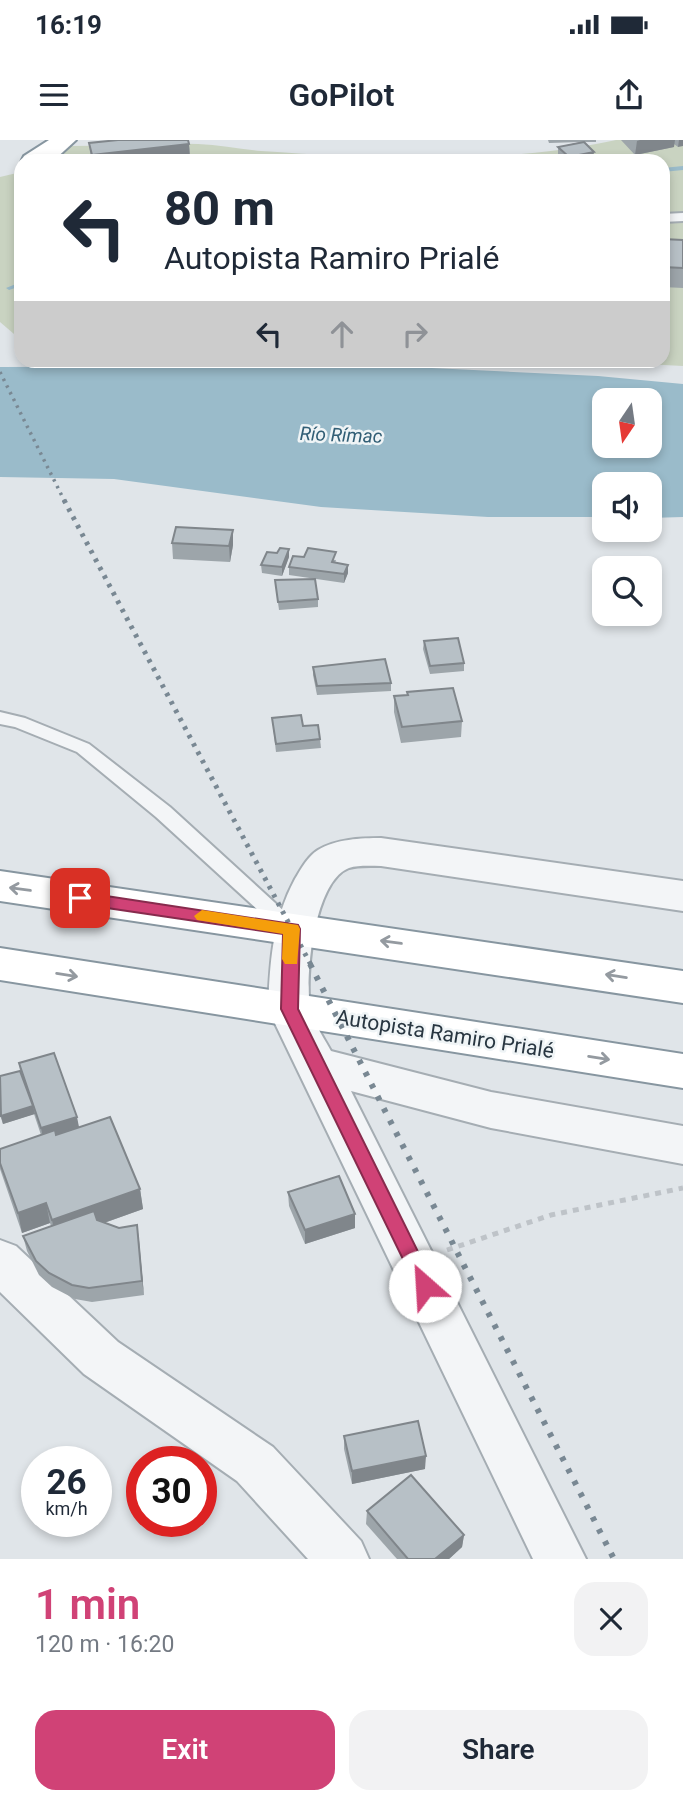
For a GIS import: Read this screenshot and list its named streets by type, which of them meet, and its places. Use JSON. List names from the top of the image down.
{
  "streets": {
    "highway": ["Autopista Ramiro Prialé"]
  },
  "water": ["Río Rímac"],
  "north": "bottom",
  "page": {
    "status": "16:19",
    "header": "GoPilot",
    "turn": ["80 m", "Autopista Ramiro Prialé"],
    "speed": "26 km/h",
    "limit": "30",
    "heading": ["1 min", "120 m · 16:20"],
    "buttons": ["Exit", "Share"]
  }
}
